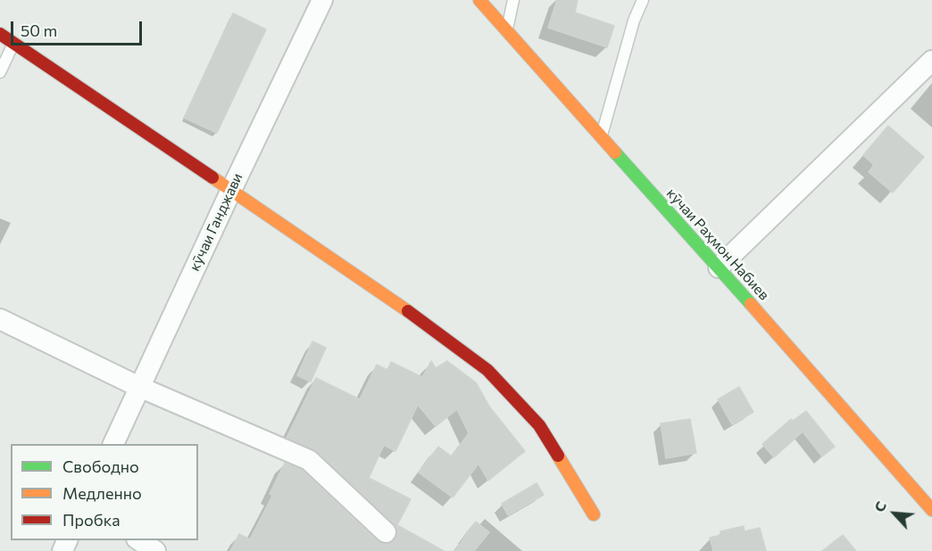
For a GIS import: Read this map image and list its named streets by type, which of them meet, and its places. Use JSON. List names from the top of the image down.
{
  "streets": {
    "street": ["кӯчаи Ганджави", "кӯчаи Раҳмон Набиев"]
  },
  "legend": ["Свободно", "Медленно", "Пробка"],
  "scale_bar": "50 m",
  "north": "top left"
}
